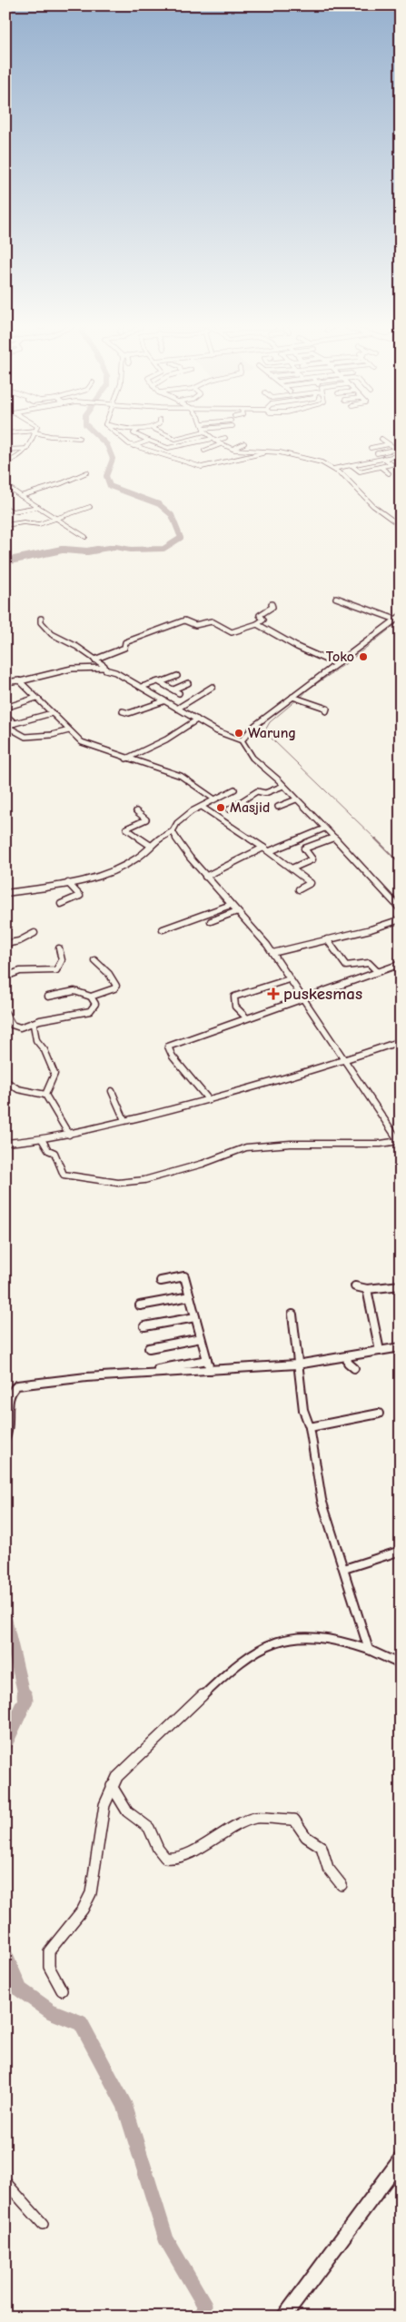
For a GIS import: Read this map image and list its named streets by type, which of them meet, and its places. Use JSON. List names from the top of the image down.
{
  "places": {
    "other": ["Toko", "Warung", "Masjid"],
    "health": ["puskesmas"]
  }
}
